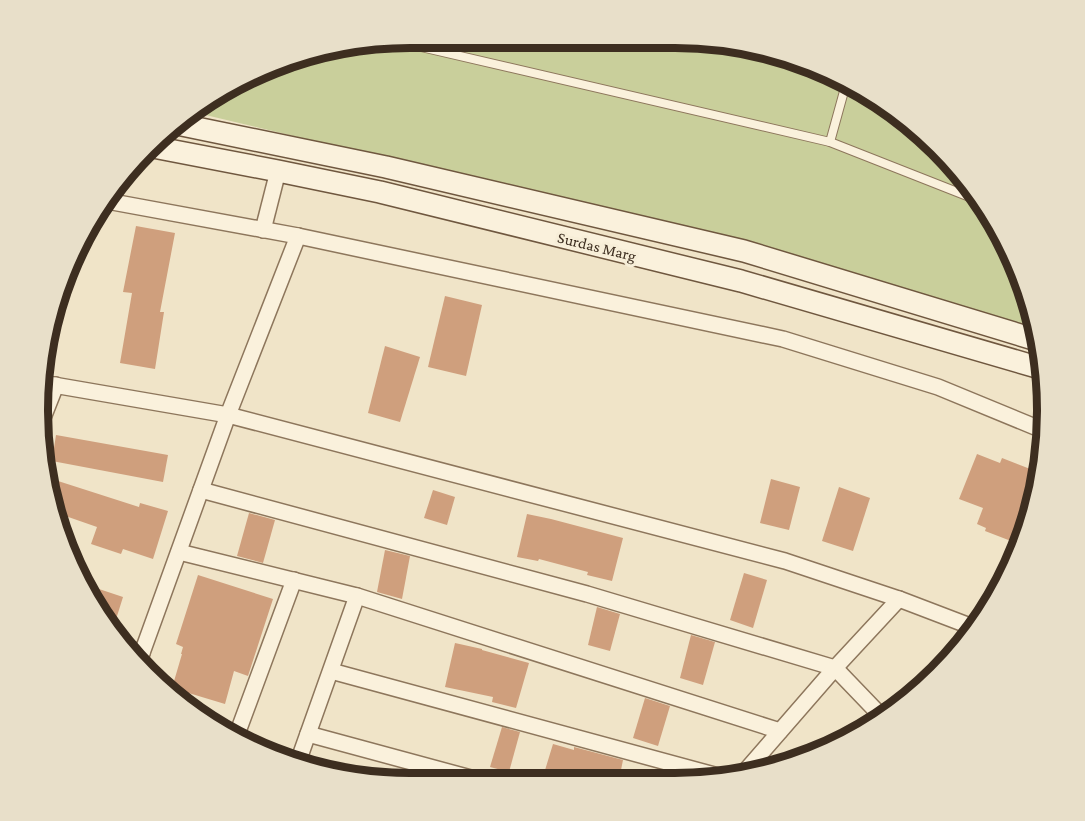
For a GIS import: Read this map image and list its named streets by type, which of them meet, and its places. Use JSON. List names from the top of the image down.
{
  "streets": {
    "main road": ["Surdas Marg"]
  }
}
